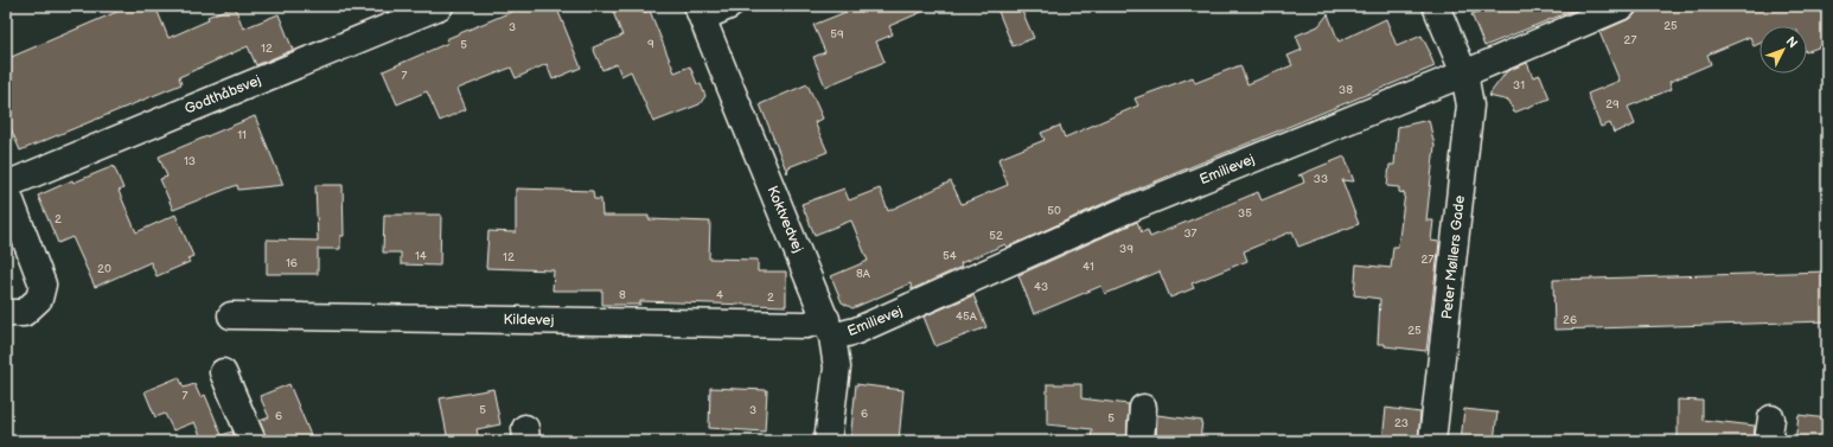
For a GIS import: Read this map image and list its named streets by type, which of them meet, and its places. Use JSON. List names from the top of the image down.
{
  "streets": {
    "street": [
      "Godthåbsvej",
      "Emilievej",
      "Koktvedvej",
      "Peter Møllers Gade",
      "Kildevej"
    ]
  },
  "crossings": [
    ["Emilievej", "Koktvedvej"],
    ["Emilievej", "Peter Møllers Gade"],
    ["Emilievej", "Kildevej"],
    ["Koktvedvej", "Kildevej"]
  ],
  "house_numbers": [
    "25",
    "3",
    "59",
    "27",
    "9",
    "5",
    "12",
    "7",
    "31",
    "38",
    "29",
    "11",
    "13",
    "33",
    "50",
    "35",
    "2",
    "37",
    "52",
    "39",
    "14",
    "54",
    "12",
    "27",
    "16",
    "41",
    "20",
    "8A",
    "43",
    "8",
    "4",
    "2",
    "45A",
    "26",
    "25",
    "7",
    "5",
    "3",
    "6",
    "6",
    "5",
    "23"
  ],
  "north": "top right"
}
